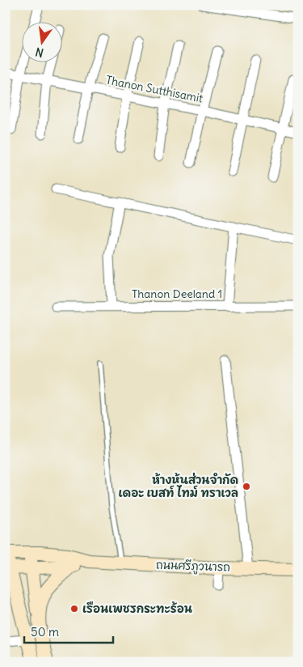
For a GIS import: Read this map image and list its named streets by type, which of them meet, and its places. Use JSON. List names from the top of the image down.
{
  "streets": {
    "main road": ["ถนนศรีภูวนารถ"],
    "street": ["Thanon Sutthisamit", "Thanon Deeland 1"]
  },
  "places": ["ห้างหุ้นส่วนจำกัด เดอะ เบสท์ ไทม์ ทราเวล", "เรือนเพชรกระทะร้อน"],
  "scale_bar": "50 m",
  "north": "bottom"
}
